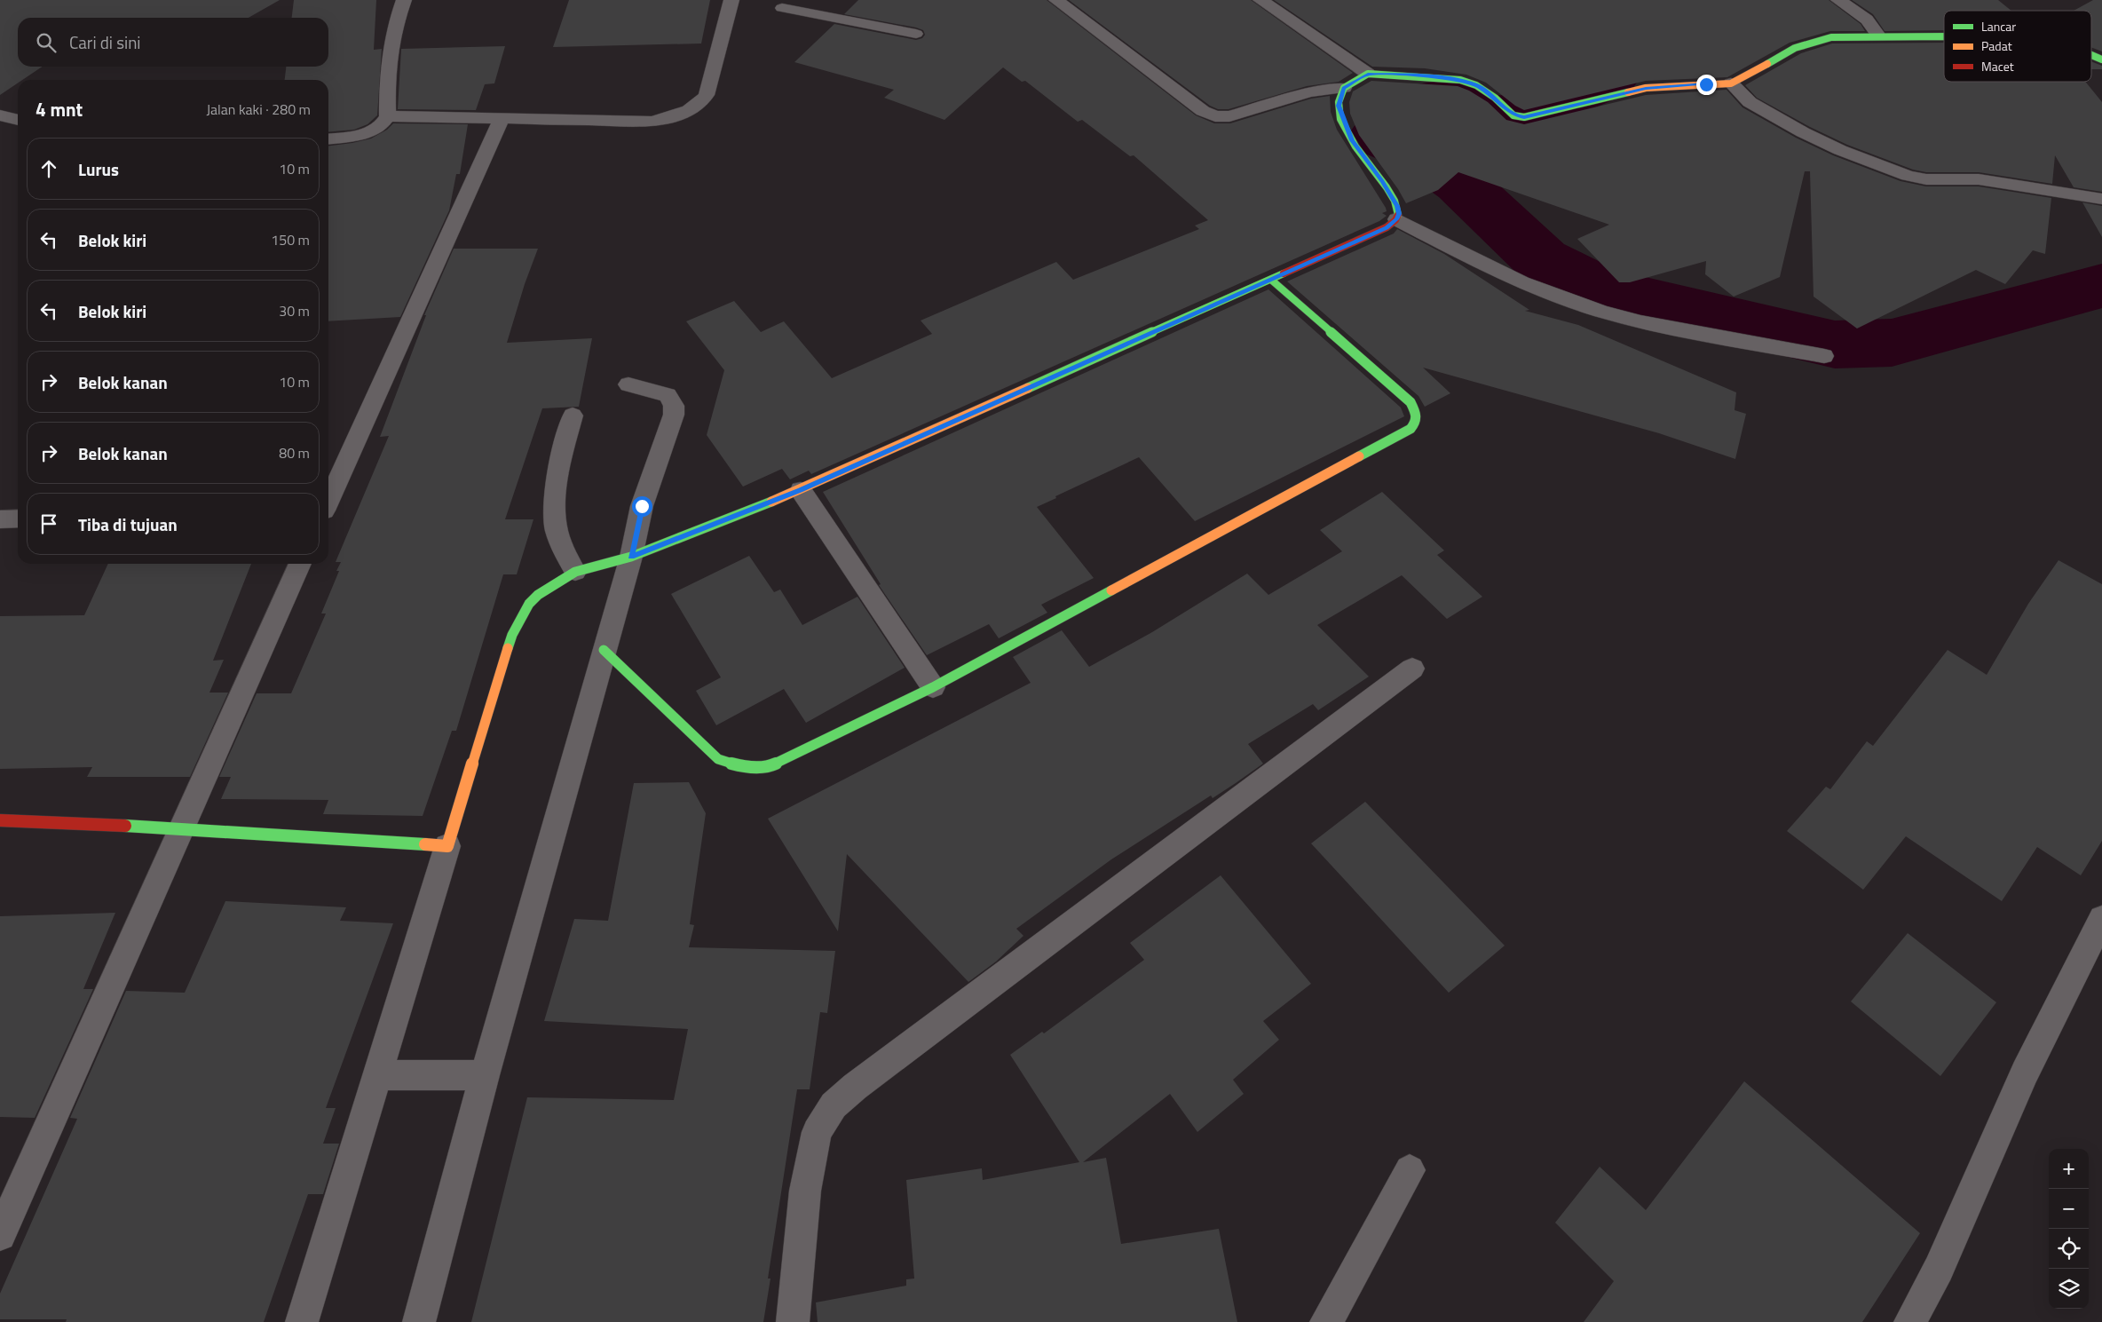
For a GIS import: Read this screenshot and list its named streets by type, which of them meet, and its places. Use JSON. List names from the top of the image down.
{
  "legend": ["Lancar", "Padat", "Macet"],
  "page": {
    "search": "Cari di sini",
    "heading": ["4 mnt", "Jalan kaki · 280 m"],
    "list": [
      ["Lurus", "10 m"],
      ["Belok kiri", "150 m"],
      ["Belok kiri", "30 m"],
      ["Belok kanan", "10 m"],
      ["Belok kanan", "80 m"],
      "Tiba di tujuan"
    ],
    "map_buttons": ["+", "−"]
  }
}
